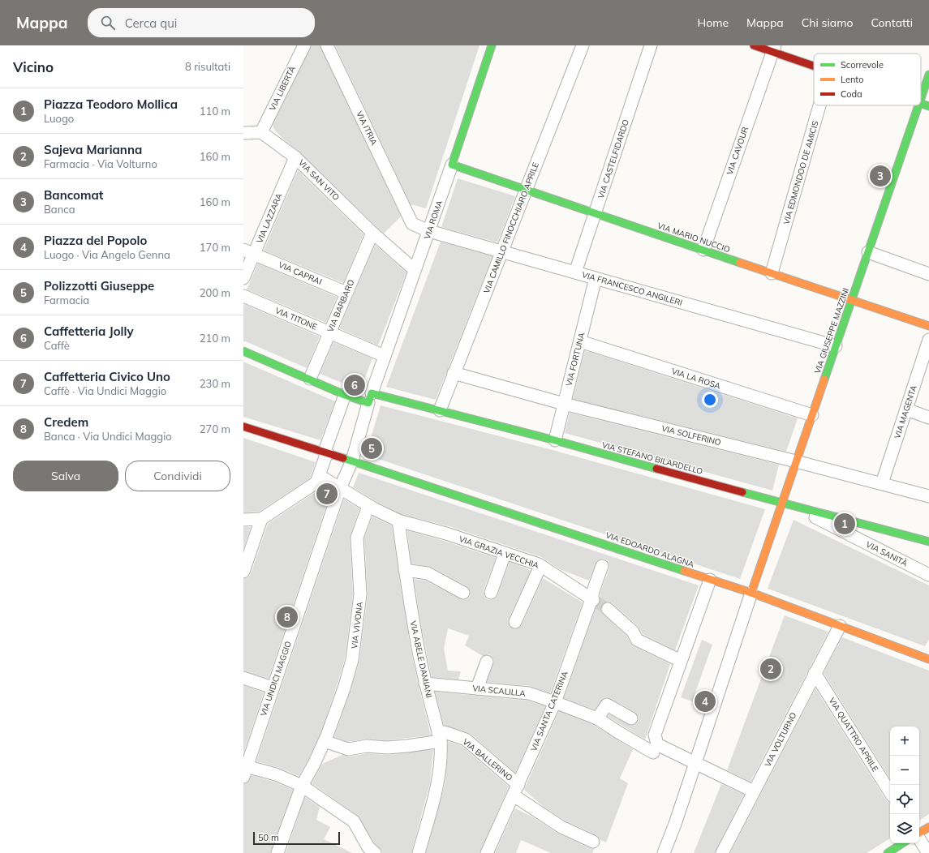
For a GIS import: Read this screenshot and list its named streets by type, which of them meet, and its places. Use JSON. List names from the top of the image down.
{
  "streets": {
    "main road": [
      "VIA ROMA",
      "VIA MARIO NUCCIO",
      "VIA GIUSEPPE MAZZINI",
      "VIA STEFANO BILARDELLO",
      "VIA EDOARDO ALAGNA"
    ],
    "street": [
      "VIA LIBERTÀ",
      "VIA ITRIA",
      "VIA CAVOUR",
      "VIA CASTELFIDARDO",
      "VIA EDMONDOO DE AMICIS",
      "VIA SAN VITO",
      "VIA LAZZARA",
      "VIA CAMILLO FINOCCHIARO APRILE",
      "VIA CAPRAI",
      "VIA FRANCESCO ANGILERI",
      "VIA BARBARO",
      "VIA TITONE",
      "VIA FORTUNA",
      "VIA LA ROSA",
      "VIA MAGENTA",
      "VIA SOLFERINO",
      "VIA GRAZIA VECCHIA",
      "VIA SANITÀ",
      "VIA VIVONA",
      "VIA ABELE DAMIANI",
      "VIA UNDICI MAGGIO",
      "VIA SCALILLA",
      "VIA SANTA CATERINA",
      "VIA QUATTRO APRILE",
      "VIA VOLTURNO",
      "VIA BALLERINO"
    ]
  },
  "crossings": [
    ["VIA LIBERTÀ", "VIA SAN VITO"],
    ["VIA ITRIA", "VIA ROMA"],
    ["VIA ITRIA", "VIA FRANCESCO ANGILERI"],
    ["VIA CAVOUR", "VIA MARIO NUCCIO"],
    ["VIA CASTELFIDARDO", "VIA MARIO NUCCIO"],
    ["VIA CASTELFIDARDO", "VIA FRANCESCO ANGILERI"],
    ["VIA EDMONDOO DE AMICIS", "VIA MARIO NUCCIO"],
    ["VIA SAN VITO", "VIA LAZZARA"],
    ["VIA SAN VITO", "VIA ROMA"],
    ["VIA SAN VITO", "VIA BARBARO"],
    ["VIA LAZZARA", "VIA CAPRAI"],
    ["VIA ROMA", "VIA MARIO NUCCIO"],
    ["VIA ROMA", "VIA FRANCESCO ANGILERI"],
    ["VIA ROMA", "VIA TITONE"],
    ["VIA ROMA", "VIA STEFANO BILARDELLO"],
    ["VIA ROMA", "VIA EDOARDO ALAGNA"],
    ["VIA ROMA", "VIA UNDICI MAGGIO"],
    ["VIA CAMILLO FINOCCHIARO APRILE", "VIA MARIO NUCCIO"],
    ["VIA CAMILLO FINOCCHIARO APRILE", "VIA FRANCESCO ANGILERI"],
    ["VIA CAMILLO FINOCCHIARO APRILE", "VIA SOLFERINO"],
    ["VIA CAMILLO FINOCCHIARO APRILE", "VIA STEFANO BILARDELLO"],
    ["VIA MARIO NUCCIO", "VIA GIUSEPPE MAZZINI"],
    ["VIA CAPRAI", "VIA BARBARO"],
    ["VIA FRANCESCO ANGILERI", "VIA GIUSEPPE MAZZINI"],
    ["VIA FRANCESCO ANGILERI", "VIA FORTUNA"],
    ["VIA BARBARO", "VIA TITONE"],
    ["VIA BARBARO", "VIA STEFANO BILARDELLO"],
    ["VIA GIUSEPPE MAZZINI", "VIA LA ROSA"],
    ["VIA GIUSEPPE MAZZINI", "VIA SOLFERINO"],
    ["VIA GIUSEPPE MAZZINI", "VIA STEFANO BILARDELLO"],
    ["VIA GIUSEPPE MAZZINI", "VIA EDOARDO ALAGNA"],
    ["VIA GIUSEPPE MAZZINI", "VIA SANITÀ"],
    ["VIA FORTUNA", "VIA LA ROSA"],
    ["VIA FORTUNA", "VIA SOLFERINO"],
    ["VIA FORTUNA", "VIA STEFANO BILARDELLO"],
    ["VIA MAGENTA", "VIA SOLFERINO"],
    ["VIA STEFANO BILARDELLO", "VIA SANITÀ"],
    ["VIA EDOARDO ALAGNA", "VIA UNDICI MAGGIO"],
    ["VIA EDOARDO ALAGNA", "VIA VOLTURNO"],
    ["VIA GRAZIA VECCHIA", "VIA ABELE DAMIANI"],
    ["VIA GRAZIA VECCHIA", "VIA SANTA CATERINA"],
    ["VIA VIVONA", "VIA BALLERINO"],
    ["VIA ABELE DAMIANI", "VIA SCALILLA"],
    ["VIA ABELE DAMIANI", "VIA BALLERINO"],
    ["VIA SCALILLA", "VIA SANTA CATERINA"],
    ["VIA SANTA CATERINA", "VIA BALLERINO"],
    ["VIA QUATTRO APRILE", "VIA VOLTURNO"]
  ],
  "legend": ["Scorrevole", "Lento", "Coda"],
  "scale_bar": "50 m",
  "page": {
    "header": "Mappa",
    "search": "Cerca qui",
    "nav": [
      "Home",
      "Mappa",
      "Chi siamo",
      "Contatti"
    ],
    "heading": ["Vicino", "8 risultati"],
    "list": [
      {
        "mark": "1",
        "name": "Piazza Teodoro Mollica",
        "note": "Luogo",
        "value": "110 m"
      },
      {
        "mark": "2",
        "name": "Sajeva Marianna",
        "note": "Farmacia · Via Volturno",
        "value": "160 m"
      },
      {
        "mark": "3",
        "name": "Bancomat",
        "note": "Banca",
        "value": "160 m"
      },
      {
        "mark": "4",
        "name": "Piazza del Popolo",
        "note": "Luogo · Via Angelo Genna",
        "value": "170 m"
      },
      {
        "mark": "5",
        "name": "Polizzotti Giuseppe",
        "note": "Farmacia",
        "value": "200 m"
      },
      {
        "mark": "6",
        "name": "Caffetteria Jolly",
        "note": "Caffè",
        "value": "210 m"
      },
      {
        "mark": "7",
        "name": "Caffetteria Civico Uno",
        "note": "Caffè · Via Undici Maggio",
        "value": "230 m"
      },
      {
        "mark": "8",
        "name": "Credem",
        "note": "Banca · Via Undici Maggio",
        "value": "270 m"
      }
    ],
    "pins": [
      "3",
      "6",
      "5",
      "7",
      "1",
      "8",
      "2",
      "4"
    ],
    "buttons": ["Salva", "Condividi"],
    "map_buttons": ["+", "−"],
    "scale": "50 m"
  }
}
